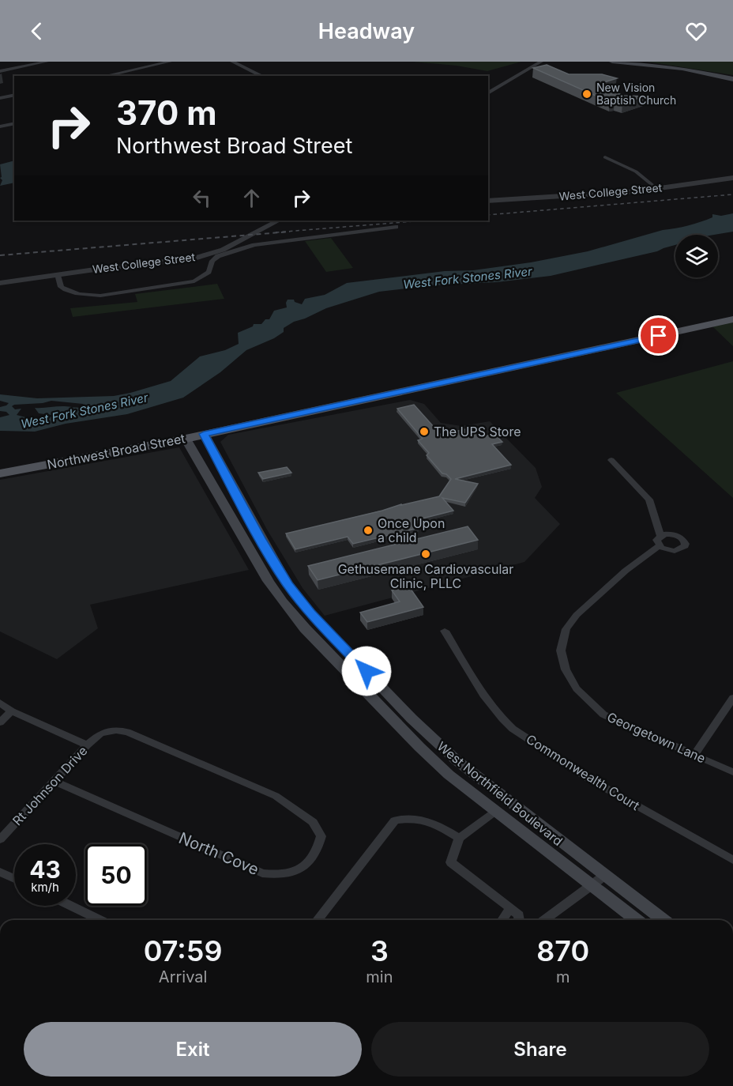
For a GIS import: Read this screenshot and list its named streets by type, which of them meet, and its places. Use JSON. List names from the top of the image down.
{
  "streets": {
    "main road": ["Northwest Broad Street", "West Northfield Boulevard"],
    "street": [
      "West College Street",
      "Georgetown Lane",
      "Commonwealth Court",
      "Rt Johnson Drive",
      "North Cove"
    ]
  },
  "crossings": [
    ["Northwest Broad Street", "West Northfield Boulevard"],
    ["Rt Johnson Drive", "North Cove"]
  ],
  "water": ["West Fork Stones River"],
  "places": [
    "New Vision Baptish Church",
    "The UPS Store",
    "Once Upon a child",
    "Gethusemane Cardiovascular Clinic, PLLC"
  ],
  "page": {
    "header": "Headway",
    "turn": ["370 m", "Northwest Broad Street"],
    "speed": "43 km/h",
    "limit": "50",
    "eta": [
      "07:59",
      "Arrival",
      "3",
      "min",
      "870",
      "m"
    ],
    "buttons": ["Exit", "Share"]
  }
}
